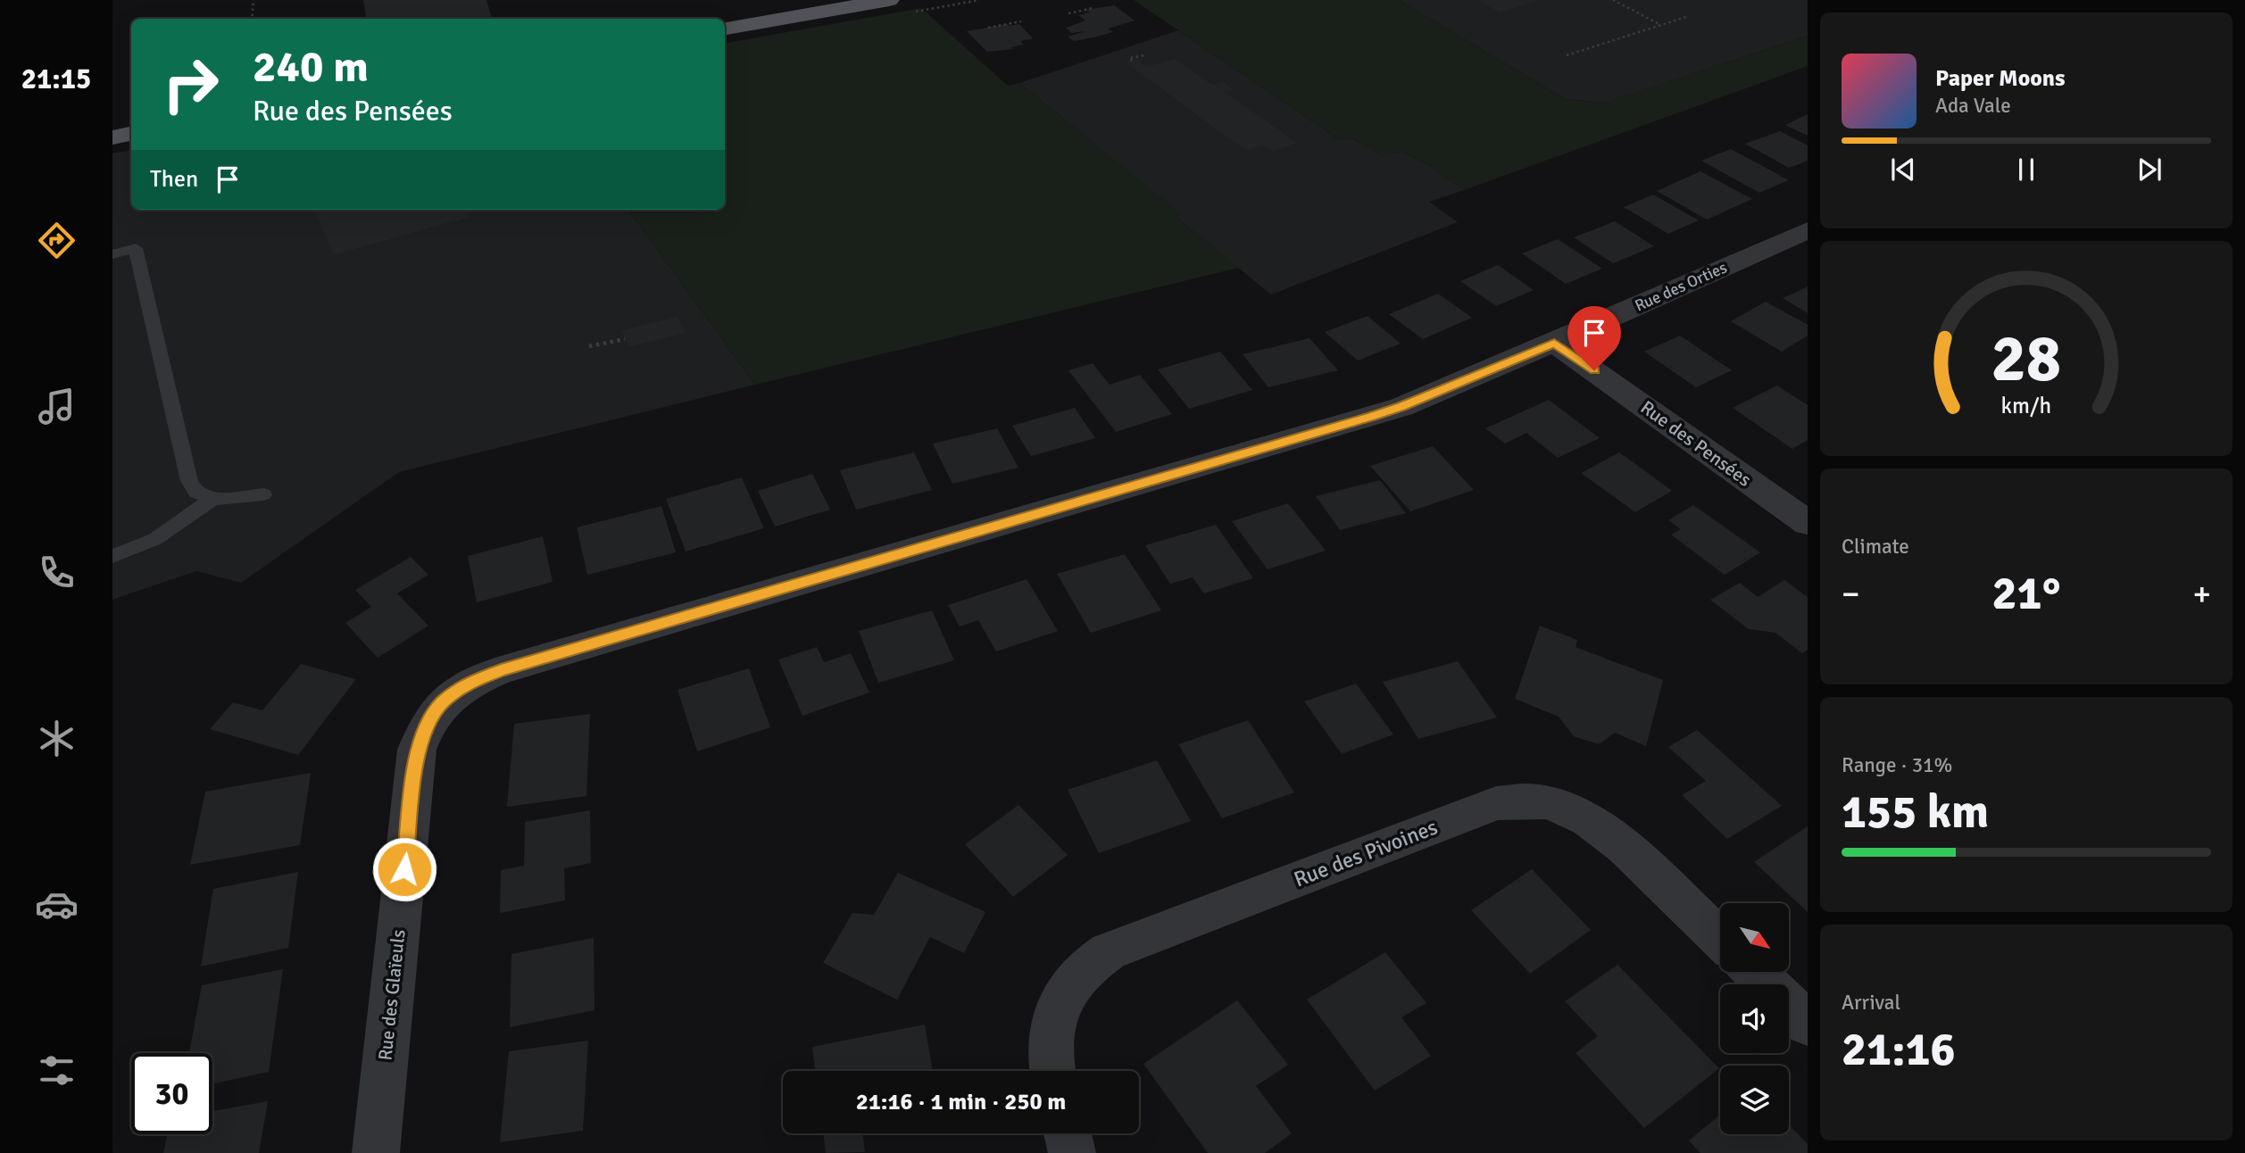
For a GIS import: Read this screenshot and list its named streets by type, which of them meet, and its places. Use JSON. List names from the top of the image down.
{
  "streets": {
    "street": [
      "Rue des Orties",
      "Rue des Pensées",
      "Rue des Pivoines",
      "Rue des Glaïeuls"
    ]
  },
  "crossings": [
    ["Rue des Orties", "Rue des Pensées"],
    ["Rue des Orties", "Rue des Glaïeuls"],
    ["Rue des Pensées", "Rue des Glaïeuls"]
  ],
  "north": "bottom right",
  "page": {
    "tabs": "21:15",
    "turn": ["240 m", "Rue des Pensées"],
    "song": ["Paper Moons", "Ada Vale"],
    "then": "Then",
    "tile": [
      "Climate",
      ["Range · 31%", "155 km"],
      ["Arrival", "21:16"]
    ],
    "heat": ["−", "21°", "+"],
    "limit": "30",
    "trip": "21:16 · 1 min · 250 m",
    "gauge": ["28", "km/h"]
  }
}
